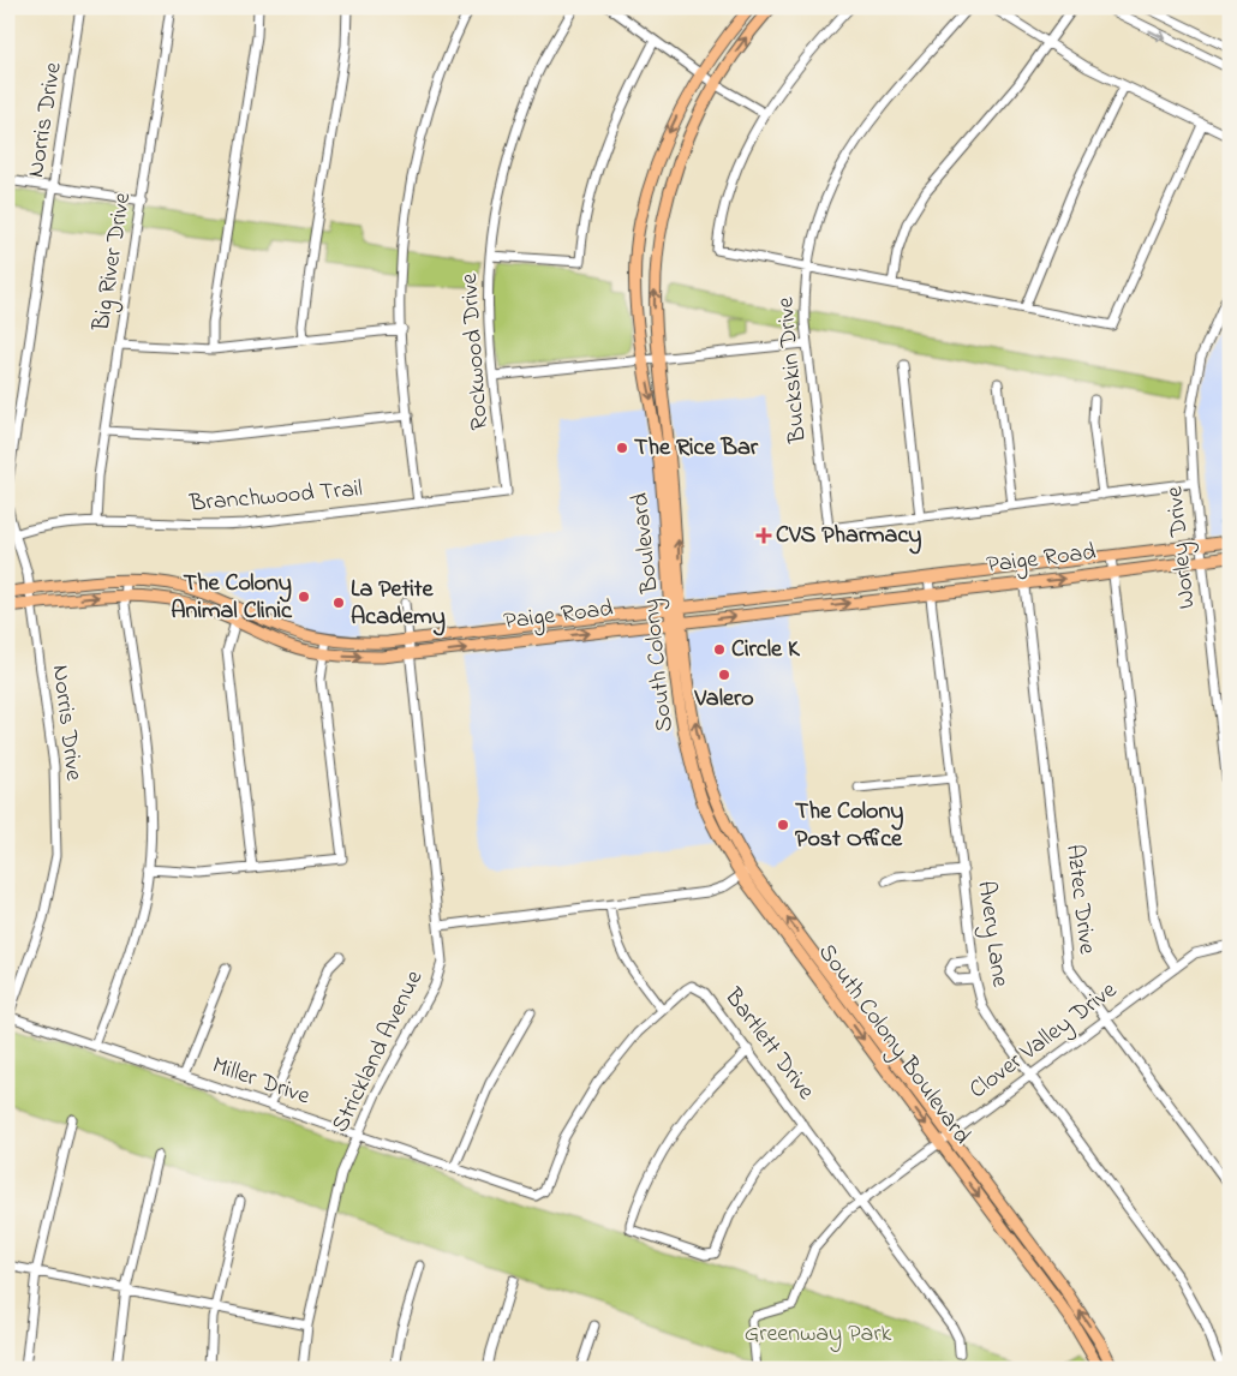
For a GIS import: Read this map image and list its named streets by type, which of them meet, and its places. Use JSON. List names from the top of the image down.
{
  "streets": {
    "main road": ["Paige Road", "South Colony Boulevard"],
    "street": [
      "Norris Drive",
      "Big River Drive",
      "Rockwood Drive",
      "Buckskin Drive",
      "Branchwood Trail",
      "Worley Drive",
      "Aztec Drive",
      "Avery Lane",
      "Clover Valley Drive",
      "Bartlett Drive",
      "Strickland Avenue",
      "Miller Drive"
    ]
  },
  "crossings": [
    ["Norris Drive", "Branchwood Trail"],
    ["Norris Drive", "Paige Road"],
    ["Norris Drive", "Miller Drive"],
    ["Big River Drive", "Branchwood Trail"],
    ["Rockwood Drive", "Branchwood Trail"],
    ["Worley Drive", "Paige Road"],
    ["Paige Road", "South Colony Boulevard"],
    ["Paige Road", "Aztec Drive"],
    ["Paige Road", "Avery Lane"],
    ["Paige Road", "Strickland Avenue"],
    ["South Colony Boulevard", "Clover Valley Drive"],
    ["Aztec Drive", "Clover Valley Drive"],
    ["Avery Lane", "Clover Valley Drive"],
    ["Clover Valley Drive", "Bartlett Drive"],
    ["Bartlett Drive", "Miller Drive"],
    ["Strickland Avenue", "Miller Drive"]
  ],
  "parks": ["Greenway Park"],
  "places": {
    "other": [
      "The Rice Bar",
      "The Colony Animal Clinic",
      "La Petite Academy",
      "Circle K",
      "Valero",
      "The Colony Post Office"
    ],
    "health": ["CVS Pharmacy"]
  }
}
